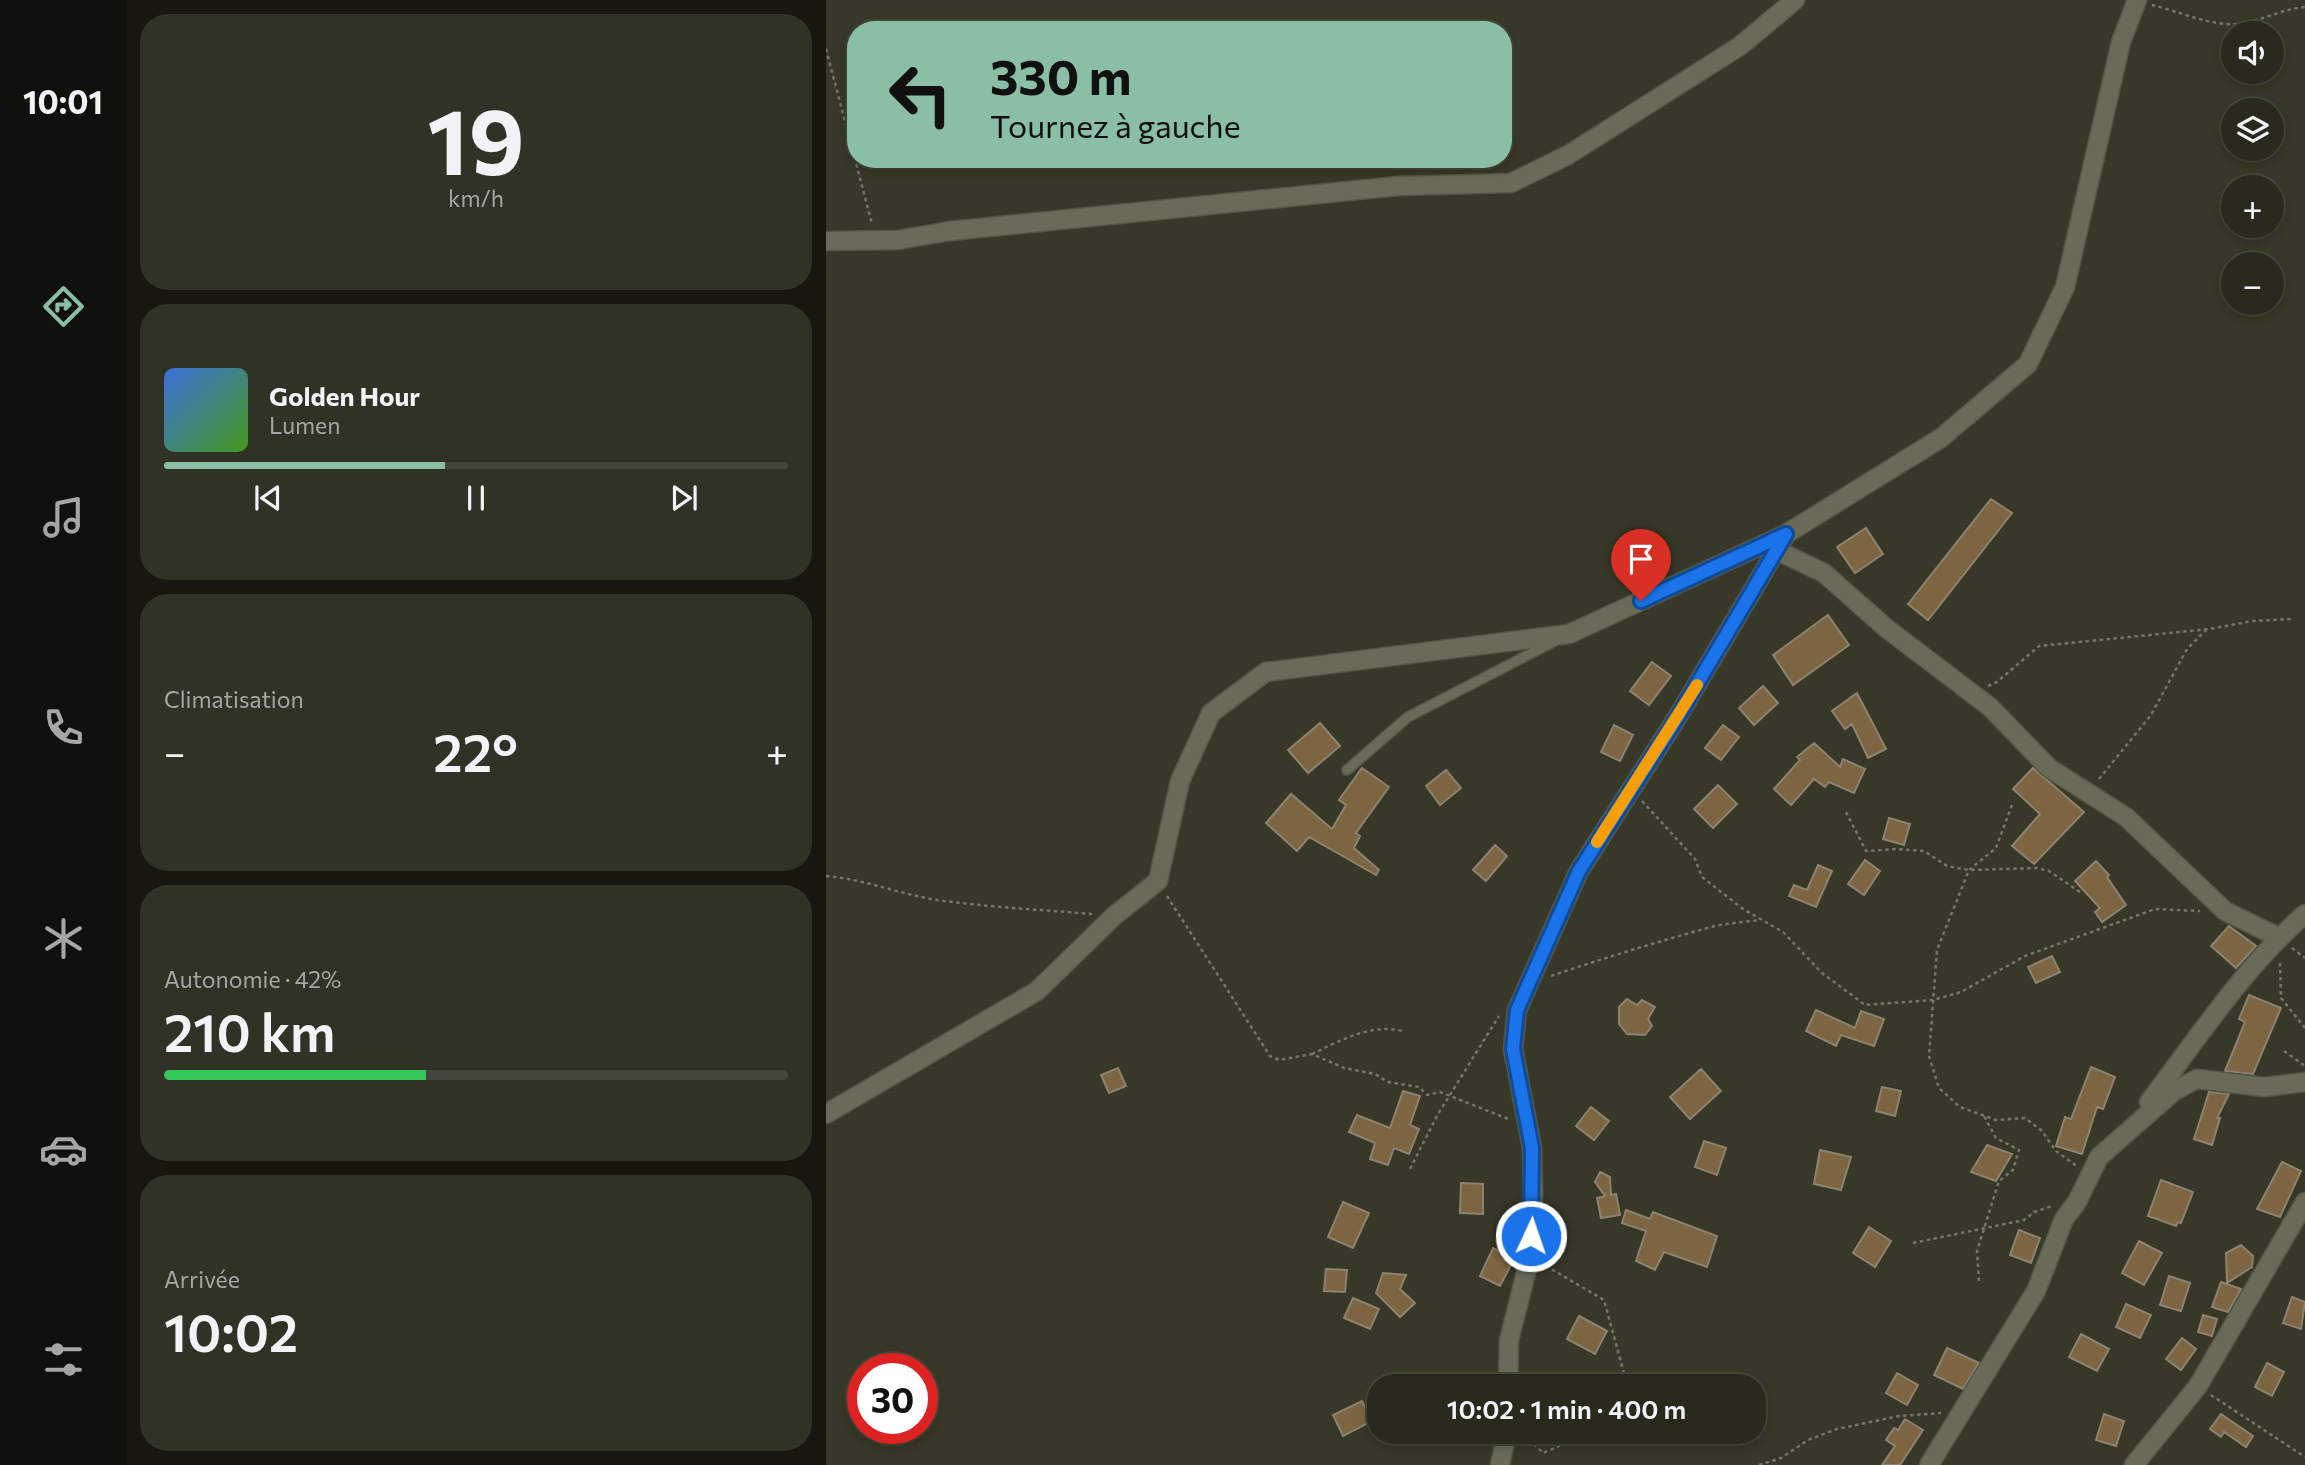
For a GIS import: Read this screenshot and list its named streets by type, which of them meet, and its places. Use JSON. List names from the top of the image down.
{
  "page": {
    "tabs": "10:01",
    "tile": [
      ["19", "km/h"],
      "Climatisation",
      ["Autonomie · 42%", "210 km"],
      ["Arrivée", "10:02"]
    ],
    "map_buttons": ["+", "−"],
    "turn": ["330 m", "Tournez à gauche"],
    "song": ["Golden Hour", "Lumen"],
    "heat": ["−", "22°", "+"],
    "limit": "30",
    "trip": "10:02 · 1 min · 400 m"
  }
}
